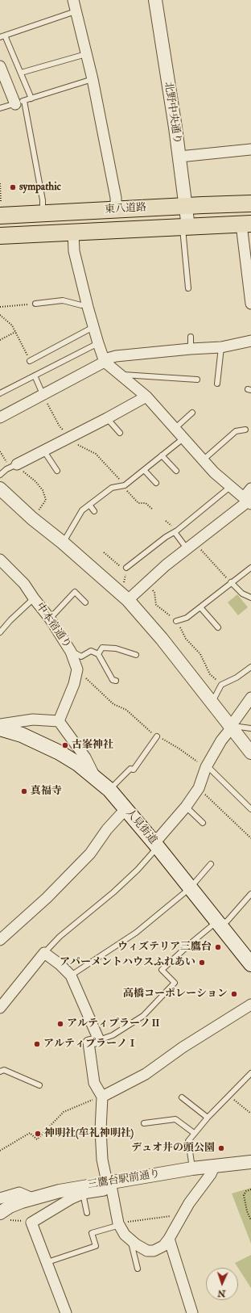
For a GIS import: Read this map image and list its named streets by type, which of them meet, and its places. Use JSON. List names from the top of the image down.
{
  "streets": {
    "main road": ["東八道路", "人見街道"],
    "street": ["北野中央通り", "中本宿通り", "三鷹台駅前通り"]
  },
  "crossings": [
    ["北野中央通り", "東八道路"]
  ],
  "places": [
    "sympathic",
    "古峯神社",
    "真福寺",
    "ウィズテリア三鷹台",
    "アパーメントハウスふれあい",
    "高橋コーポレーション",
    "アルティプラーノⅡ",
    "アルティプラーノⅠ",
    "神明社(牟礼神明社)",
    "デュオ井の頭公園"
  ],
  "north": "bottom"
}
